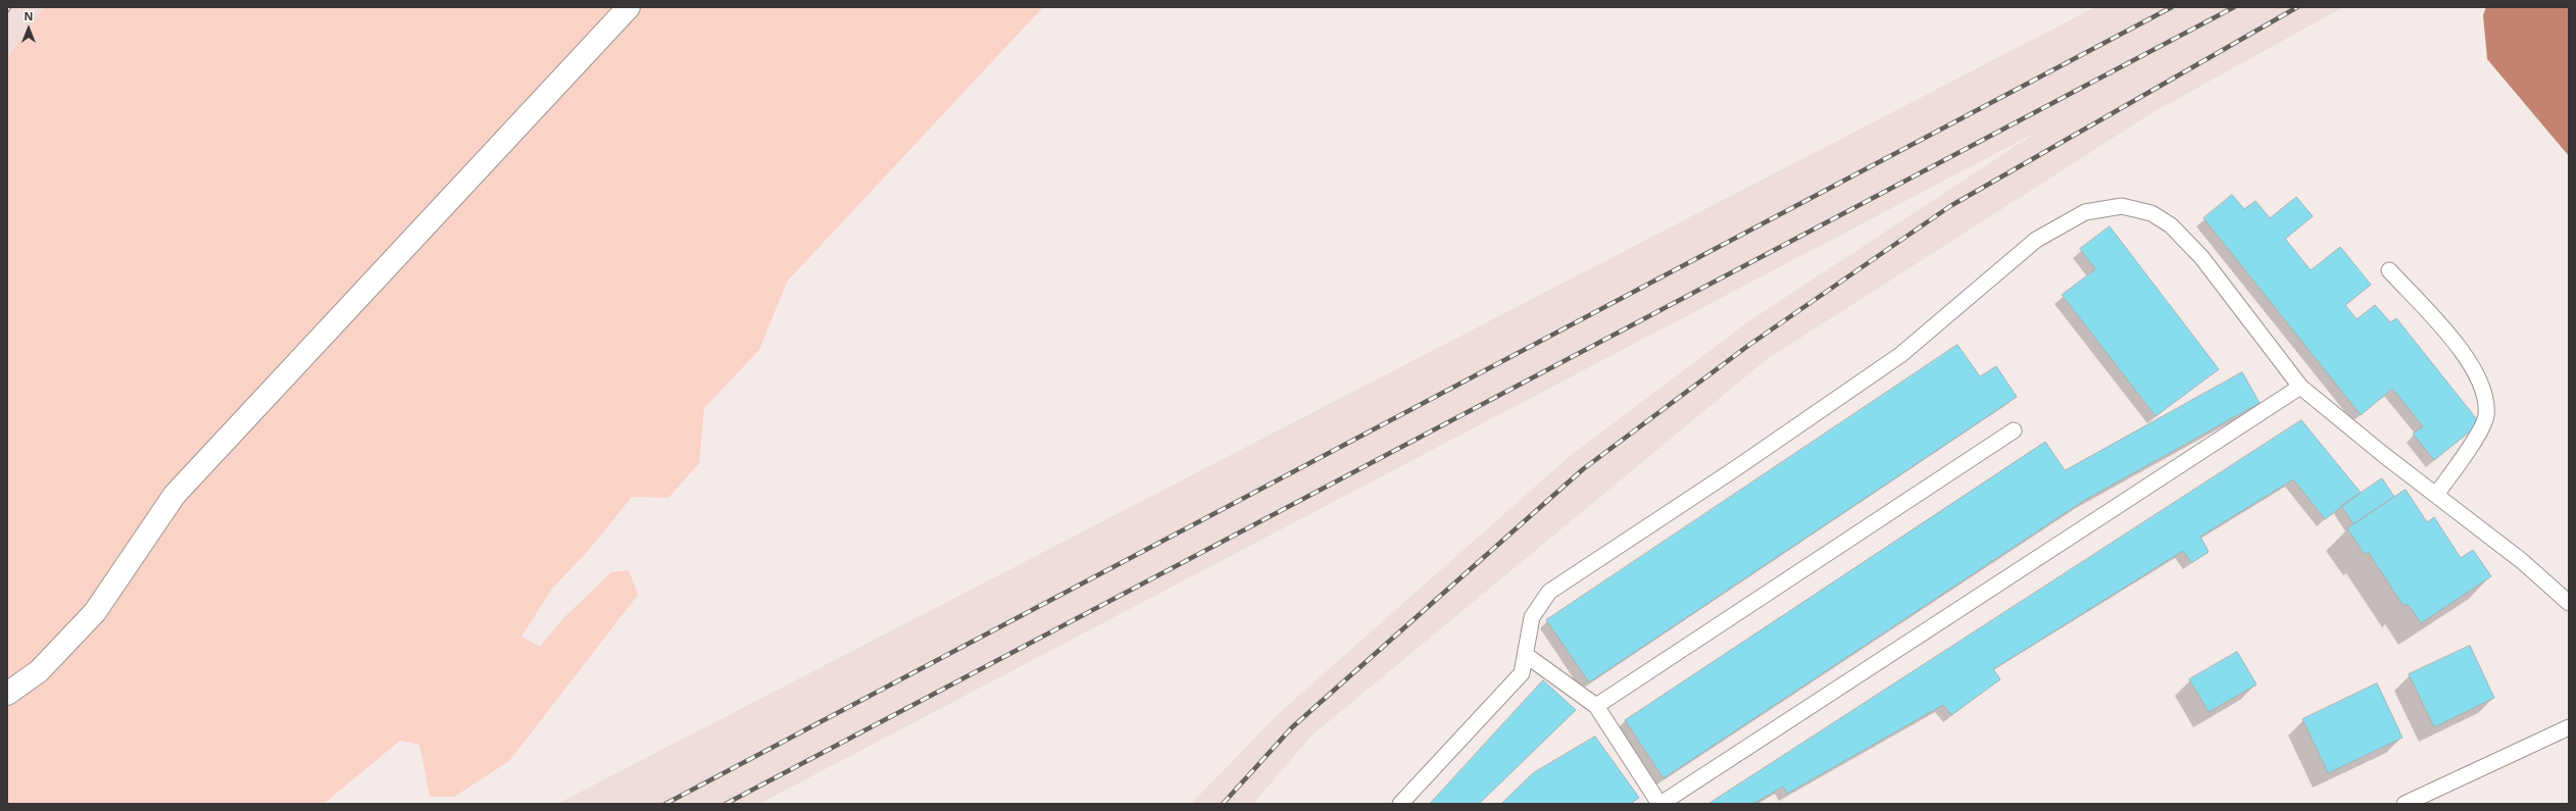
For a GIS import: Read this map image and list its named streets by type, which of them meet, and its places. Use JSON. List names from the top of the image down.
{
  "north": "top"
}
